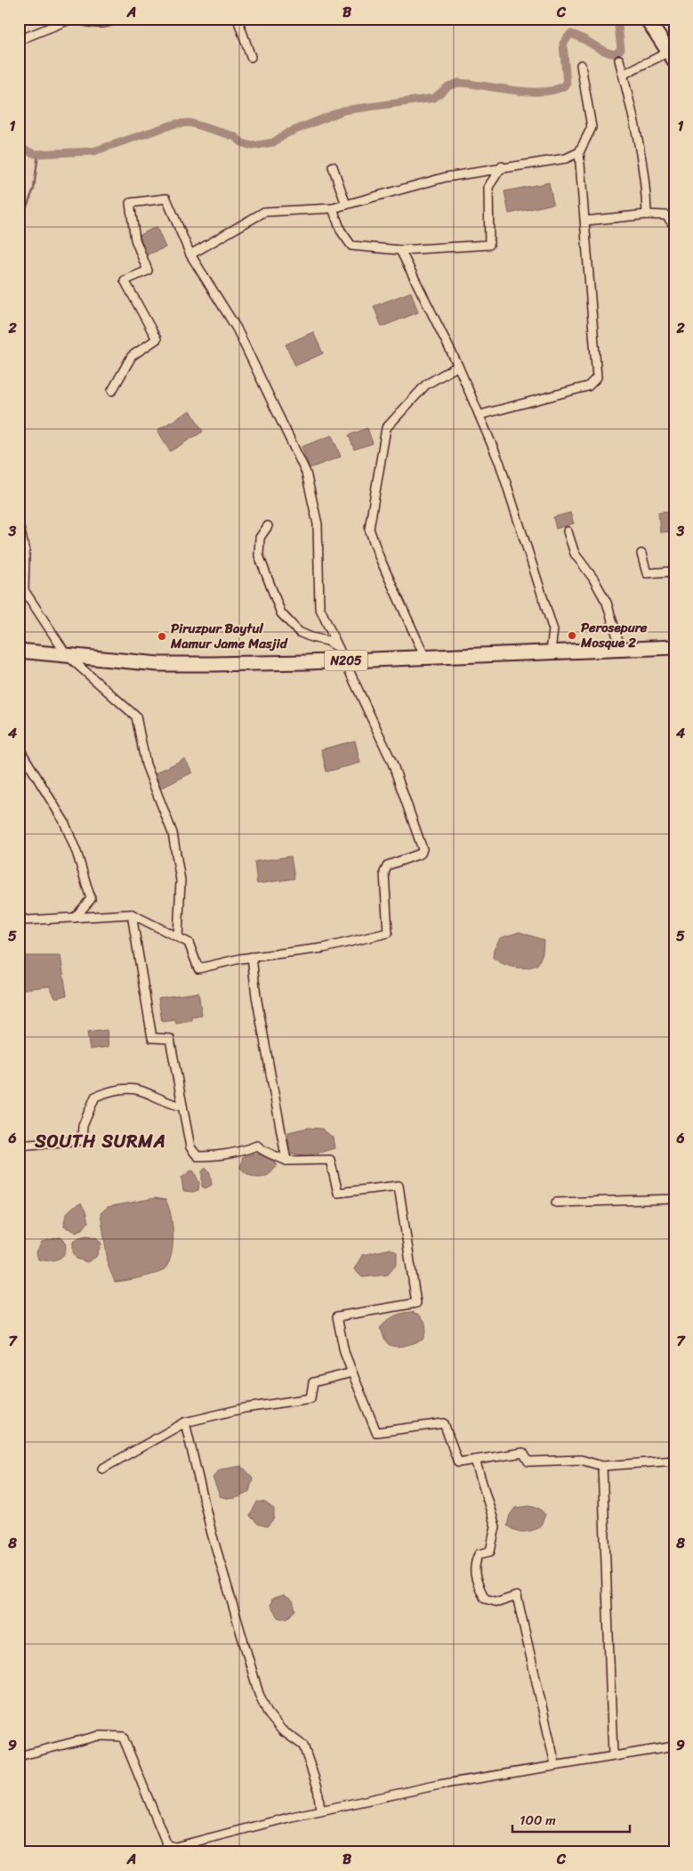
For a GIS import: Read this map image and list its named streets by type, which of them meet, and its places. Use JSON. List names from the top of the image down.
{
  "streets": {
    "highway": ["N205"]
  },
  "districts": ["SOUTH SURMA"],
  "places": ["Perosepure Mosque 2", "Piruzpur Baytul Mamur Jame Masjid"],
  "scale_bar": "100 m",
  "grid": {
    "columns": ["A", "B", "C"],
    "rows": [
      "1",
      "2",
      "3",
      "4",
      "5",
      "6",
      "7",
      "8",
      "9"
    ]
  }
}
